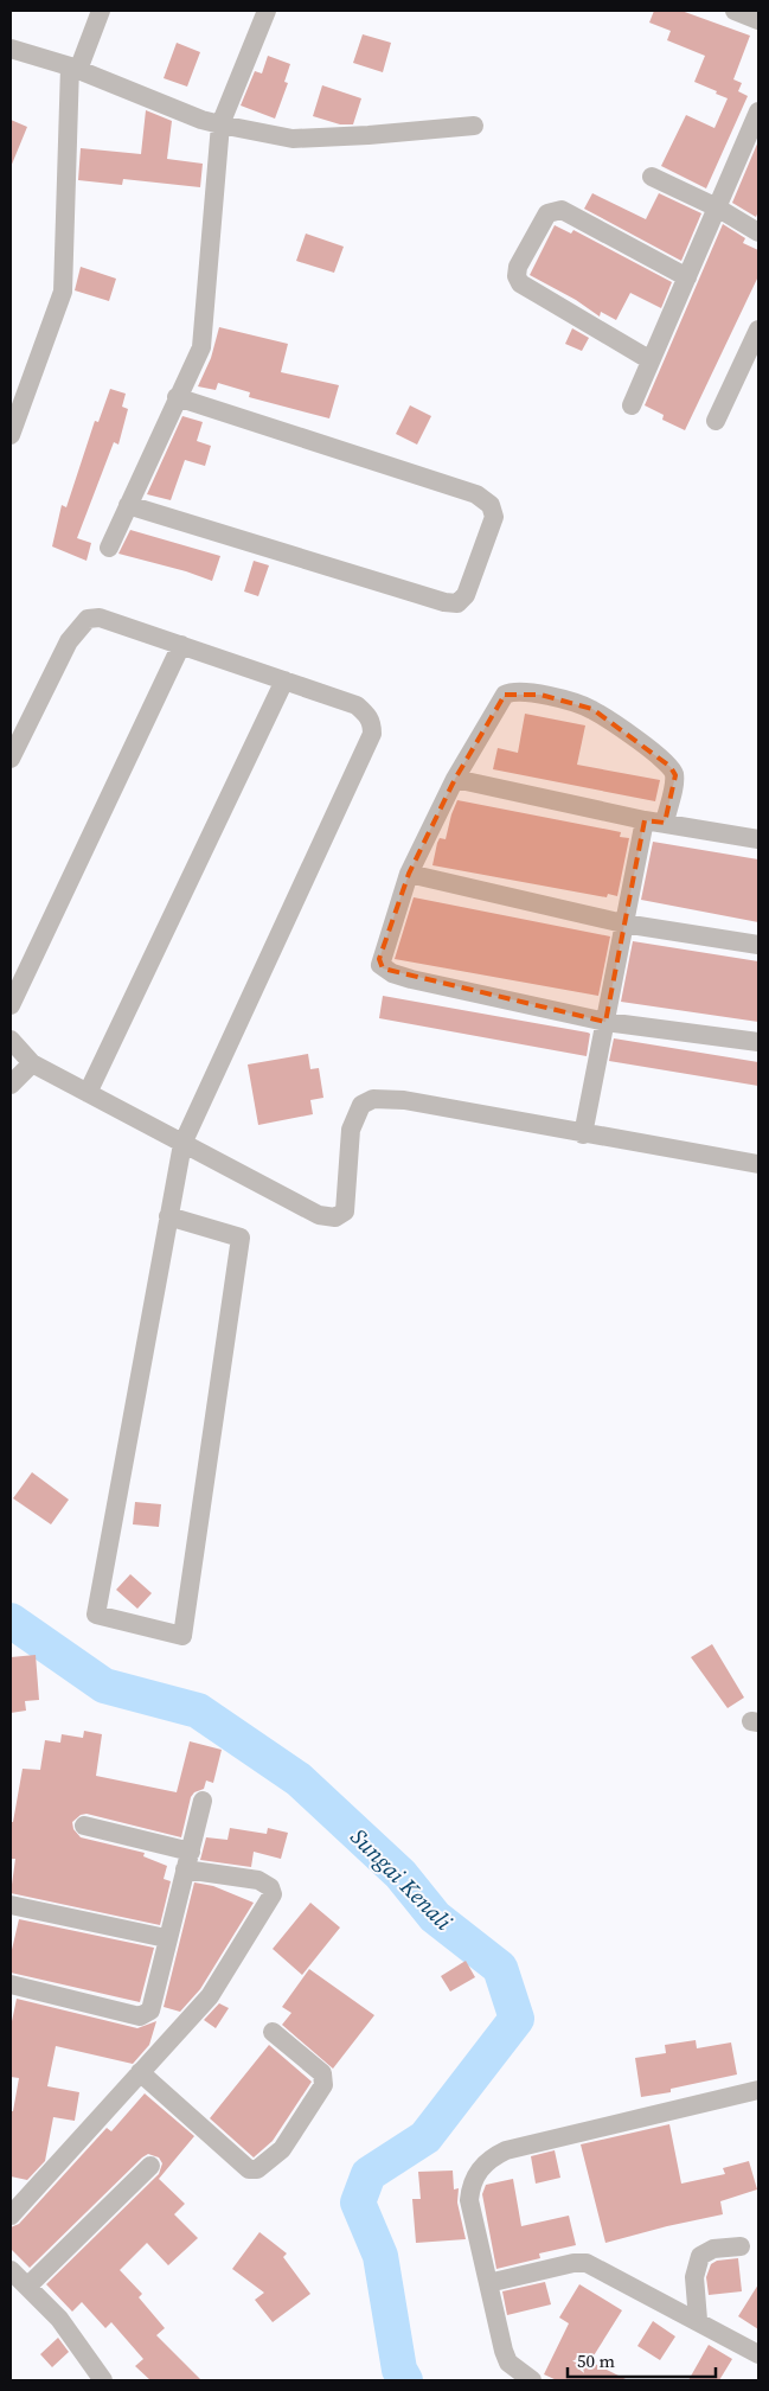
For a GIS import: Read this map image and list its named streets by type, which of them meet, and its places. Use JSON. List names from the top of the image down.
{
  "water": ["Sungai Kenali"],
  "scale_bar": "50 m"
}
